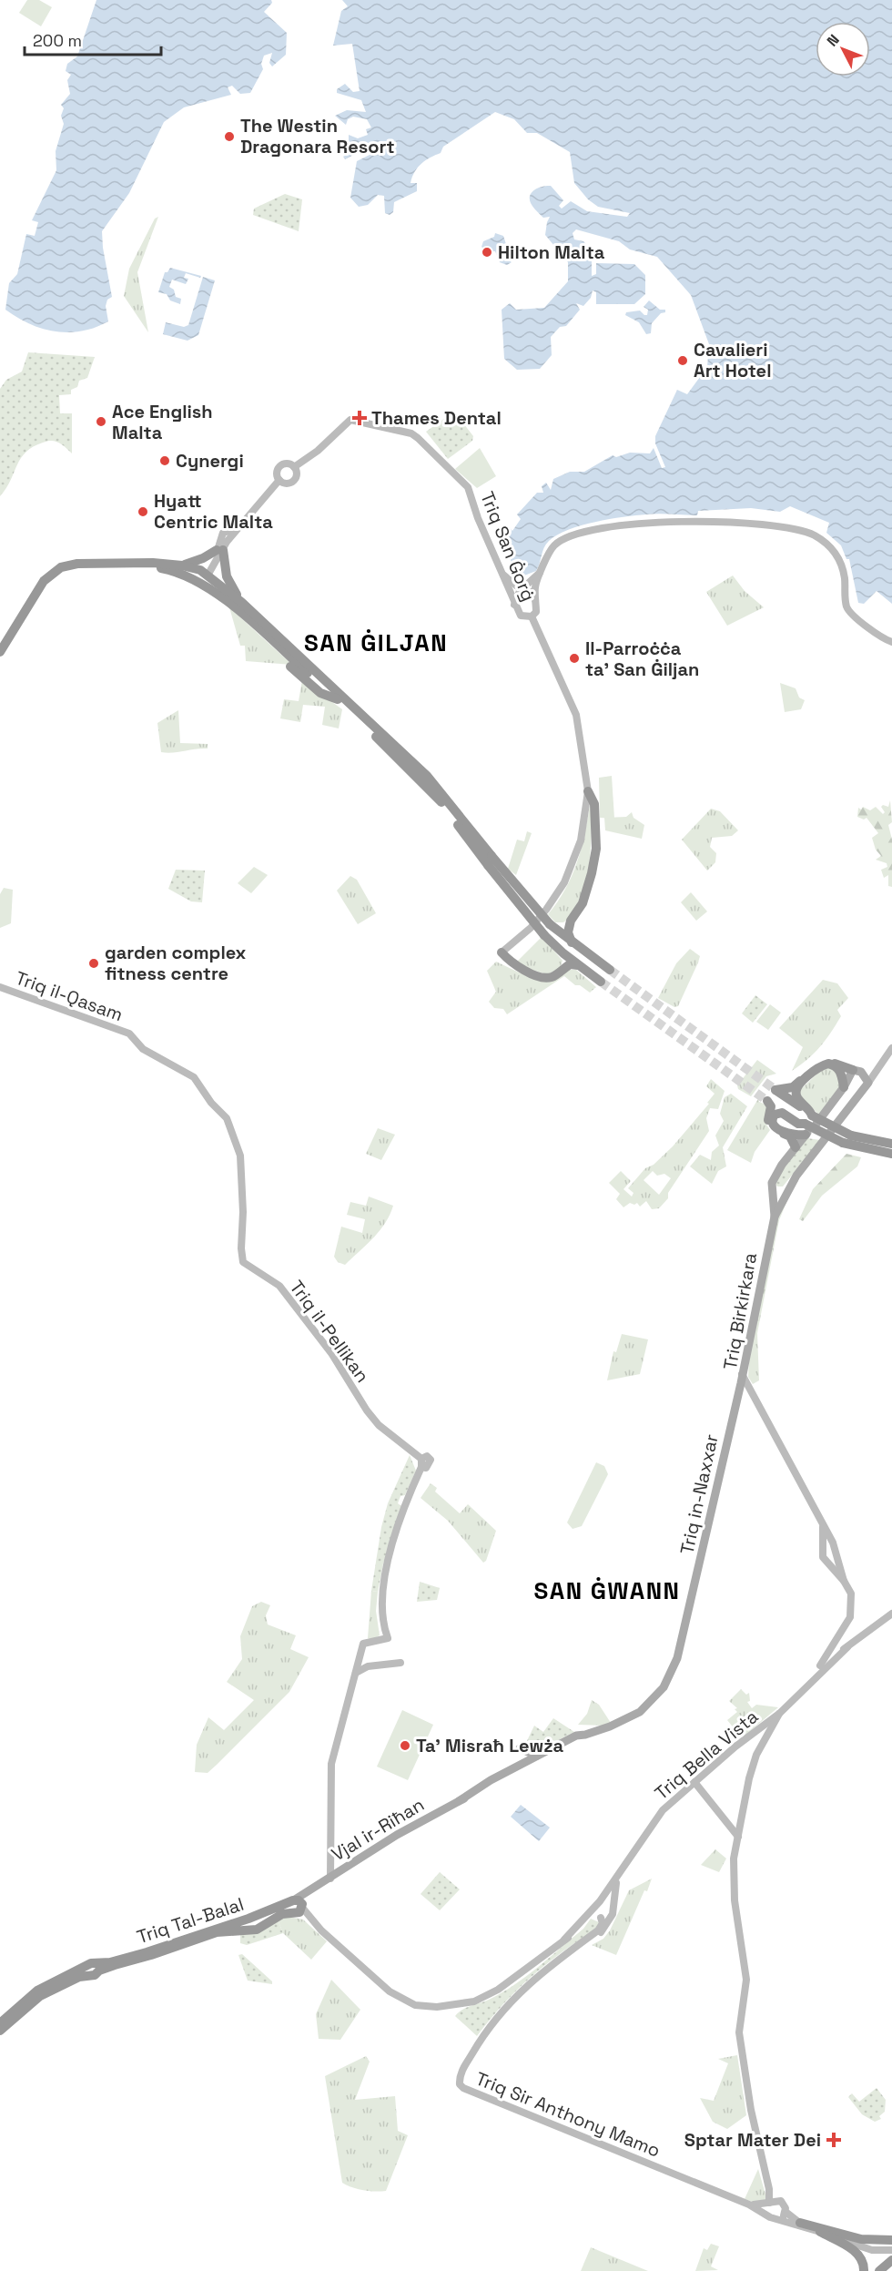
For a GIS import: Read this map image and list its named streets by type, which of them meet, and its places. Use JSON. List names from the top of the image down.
{
  "streets": {
    "highway": ["Triq Tal-Balal"],
    "main road": [
      "Triq San Ġorġ",
      "Triq il-Qasam",
      "Triq Birkirkara",
      "Triq il-Pellikan",
      "Triq in-Naxxar",
      "Triq Bella Vista",
      "Vjal ir-Riħan",
      "Triq Sir Anthony Mamo"
    ]
  },
  "crossings": [
    ["Triq il-Qasam", "Triq il-Pellikan"],
    ["Triq Birkirkara", "Triq in-Naxxar"],
    ["Triq Birkirkara", "Triq Bella Vista"],
    ["Triq in-Naxxar", "Vjal ir-Riħan"],
    ["Triq Bella Vista", "Vjal ir-Riħan"],
    ["Triq Bella Vista", "Triq Tal-Balal"],
    ["Triq Bella Vista", "Triq Sir Anthony Mamo"],
    ["Vjal ir-Riħan", "Triq Tal-Balal"]
  ],
  "districts": ["SAN ĠILJAN", "SAN ĠWANN"],
  "places": {
    "other": [
      "The Westin Dragonara Resort",
      "Hilton Malta",
      "Cavalieri Art Hotel",
      "Ace English Malta",
      "Cynergi",
      "Hyatt Centric Malta",
      "Il-Parroċċa ta' San Ġiljan",
      "garden complex fitness centre",
      "Ta' Misraħ Lewża"
    ],
    "health": ["Thames Dental", "Sptar Mater Dei"]
  },
  "scale_bar": "200 m",
  "north": "top left"
}
